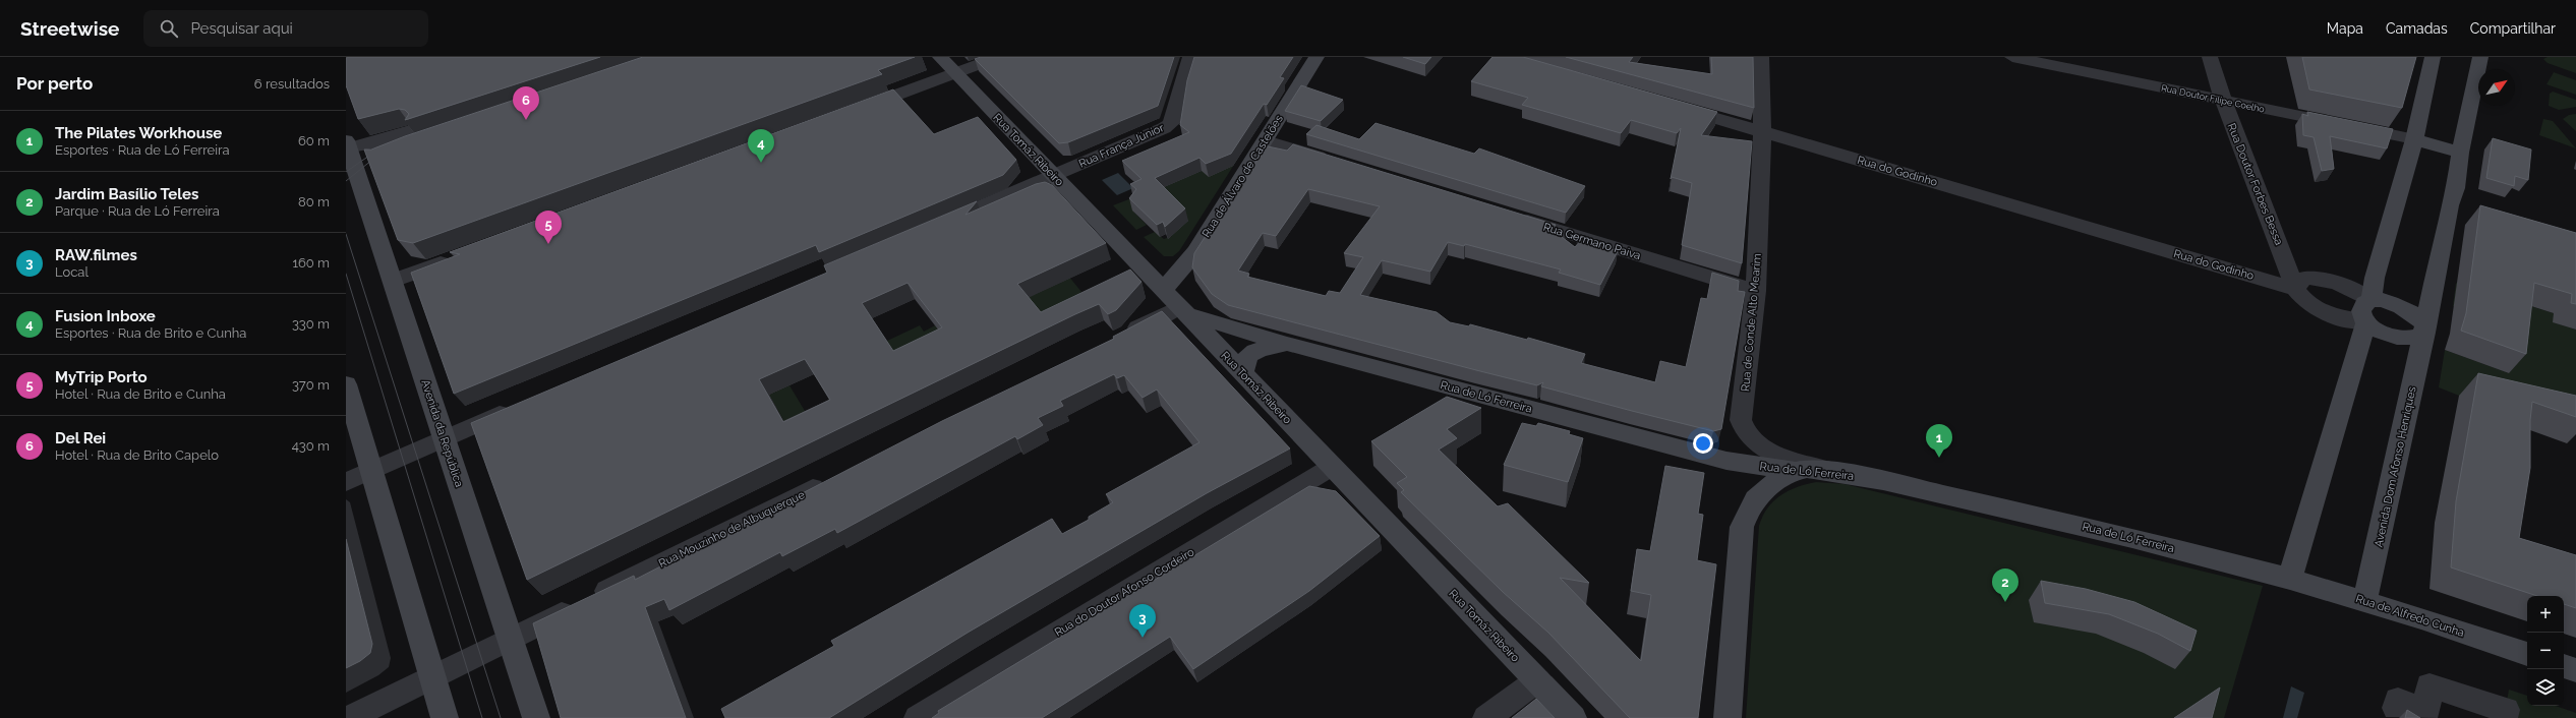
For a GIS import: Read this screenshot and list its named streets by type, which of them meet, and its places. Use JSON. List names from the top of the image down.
{
  "streets": {
    "main road": [
      "Rua Tomáz Ribeiro",
      "Rua de Álvaro de Castelões",
      "Rua de Ló Ferreira",
      "Avenida da República",
      "Avenida Dom Afonso Henriques",
      "Rua de Alfredo Cunha"
    ],
    "street": [
      "Rua Doutor Filipe Coelho",
      "Rua França Júnior",
      "Rua do Godinho",
      "Rua Doutor Forbes Bessa",
      "Rua Germano Paiva",
      "Rua de Conde Alto Mearim",
      "Rua Mouzinho de Albuquerque",
      "Rua do Doutor Afonso Cordeiro"
    ]
  },
  "crossings": [
    ["Rua Doutor Filipe Coelho", "Rua Doutor Forbes Bessa"],
    ["Rua França Júnior", "Rua Tomáz Ribeiro"],
    ["Rua Tomáz Ribeiro", "Rua de Álvaro de Castelões"],
    ["Rua Tomáz Ribeiro", "Rua de Ló Ferreira"],
    ["Rua Tomáz Ribeiro", "Rua do Doutor Afonso Cordeiro"],
    ["Rua do Godinho", "Rua Doutor Forbes Bessa"],
    ["Rua do Godinho", "Rua de Conde Alto Mearim"],
    ["Rua de Álvaro de Castelões", "Rua de Ló Ferreira"],
    ["Rua Germano Paiva", "Rua de Conde Alto Mearim"],
    ["Rua de Conde Alto Mearim", "Rua de Ló Ferreira"],
    ["Rua de Ló Ferreira", "Rua de Alfredo Cunha"],
    ["Avenida da República", "Rua Mouzinho de Albuquerque"],
    ["Avenida Dom Afonso Henriques", "Rua de Alfredo Cunha"]
  ],
  "north": "top right",
  "page": {
    "header": "Streetwise",
    "search": "Pesquisar aqui",
    "nav": ["Mapa", "Camadas", "Compartilhar"],
    "heading": ["Por perto", "6 resultados"],
    "pins": [
      "6",
      "4",
      "5",
      "1",
      "2",
      "3"
    ],
    "list": [
      {
        "mark": "1",
        "name": "The Pilates Workhouse",
        "note": "Esportes · Rua de Ló Ferreira",
        "value": "60 m"
      },
      {
        "mark": "2",
        "name": "Jardim Basílio Teles",
        "note": "Parque · Rua de Ló Ferreira",
        "value": "80 m"
      },
      {
        "mark": "3",
        "name": "RAW.filmes",
        "note": "Local",
        "value": "160 m"
      },
      {
        "mark": "4",
        "name": "Fusion Inboxe",
        "note": "Esportes · Rua de Brito e Cunha",
        "value": "330 m"
      },
      {
        "mark": "5",
        "name": "MyTrip Porto",
        "note": "Hotel · Rua de Brito e Cunha",
        "value": "370 m"
      },
      {
        "mark": "6",
        "name": "Del Rei",
        "note": "Hotel · Rua de Brito Capelo",
        "value": "430 m"
      }
    ],
    "map_buttons": ["+", "−"]
  }
}
